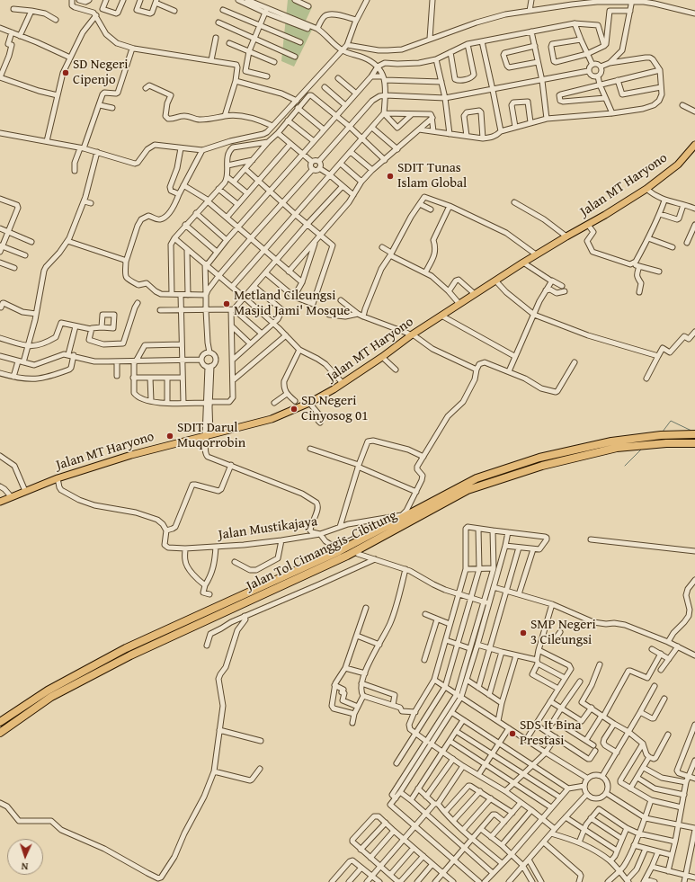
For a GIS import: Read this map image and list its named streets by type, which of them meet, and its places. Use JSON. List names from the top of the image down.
{
  "streets": {
    "highway": ["Jalan Tol Cimanggis–Cibitung"],
    "main road": ["Jalan MT Haryono"],
    "street": ["Jalan Mustikajaya"]
  },
  "places": [
    "SD Negeri Cipenjo",
    "SDIT Tunas Islam Global",
    "Metland Cileungsi Masjid Jami' Mosque",
    "SD Negeri Cinyosog 01",
    "SDIT Darul Muqorrobin",
    "SMP Negeri 3 Cileungsi",
    "SDS It Bina Prestasi"
  ],
  "north": "bottom"
}
